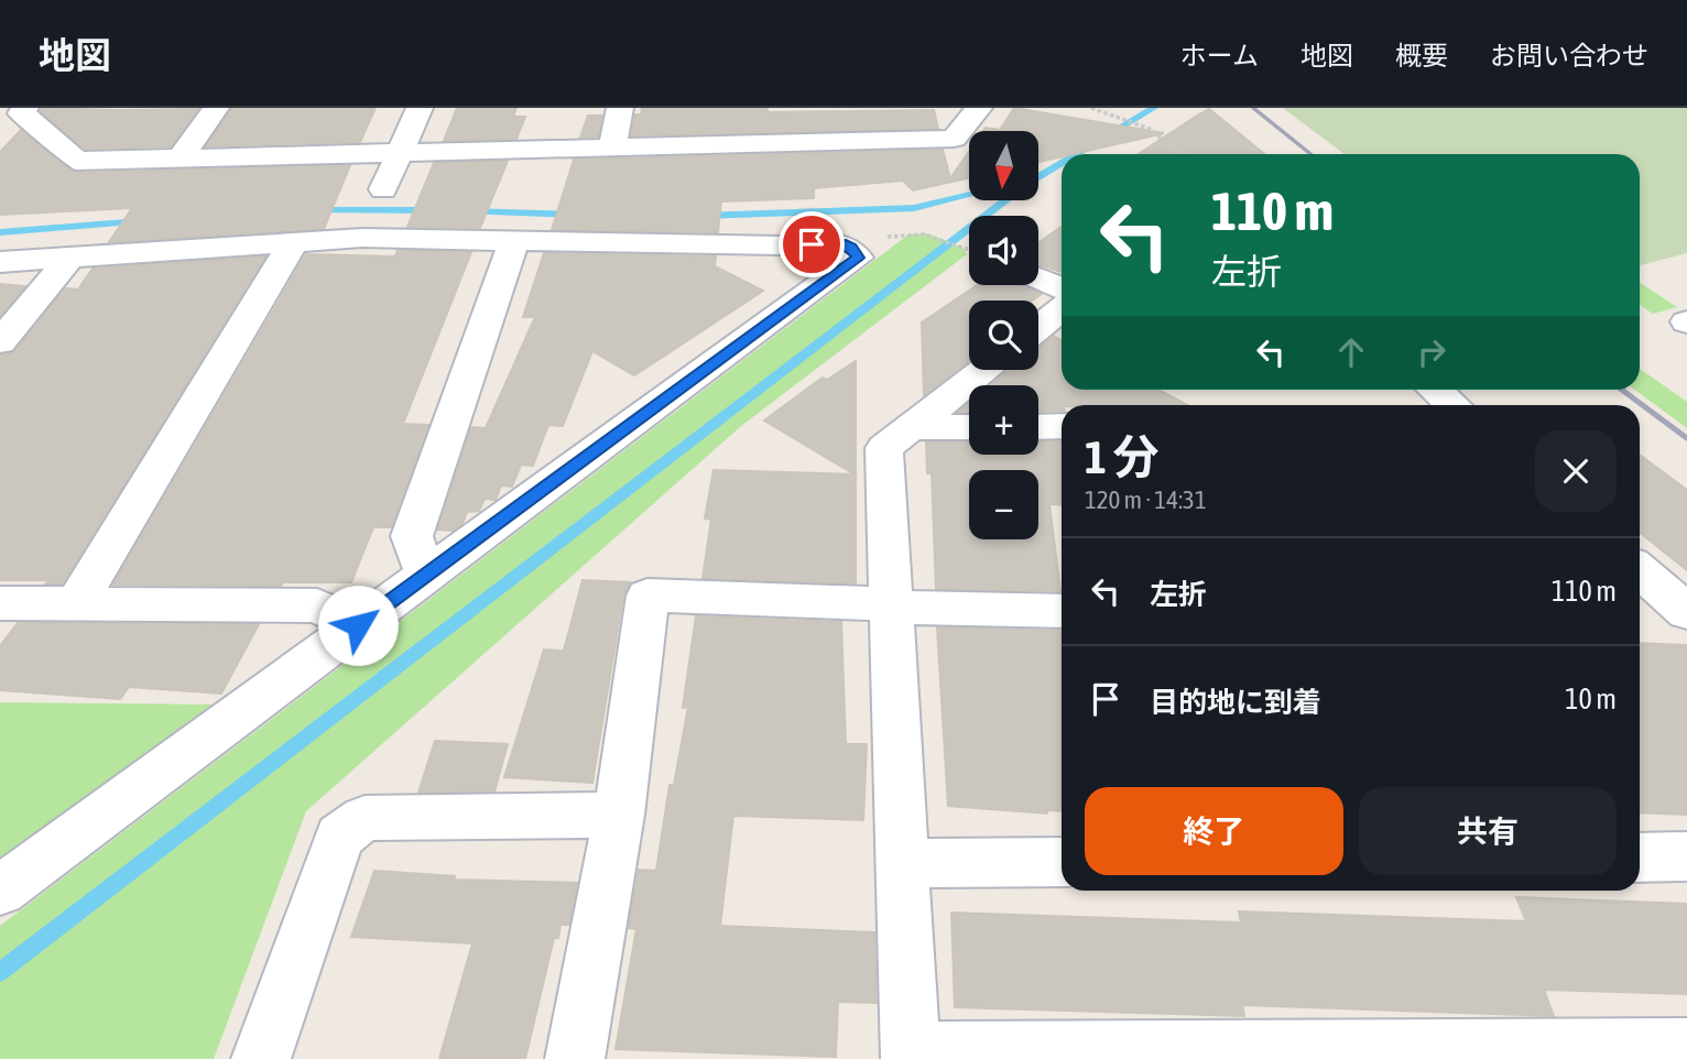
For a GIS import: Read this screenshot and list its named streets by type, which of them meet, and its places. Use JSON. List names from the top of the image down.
{
  "north": "bottom",
  "page": {
    "header": "地図",
    "nav": [
      "ホーム",
      "地図",
      "概要",
      "お問い合わせ"
    ],
    "map_buttons": ["+", "−"],
    "turn": ["110 m", "左折"],
    "heading": ["1 分", "120 m · 14:31"],
    "list": [
      {
        "name": "左折",
        "value": "110 m"
      },
      {
        "name": "目的地に到着",
        "value": "10 m"
      }
    ],
    "buttons": ["終了", "共有"]
  }
}
